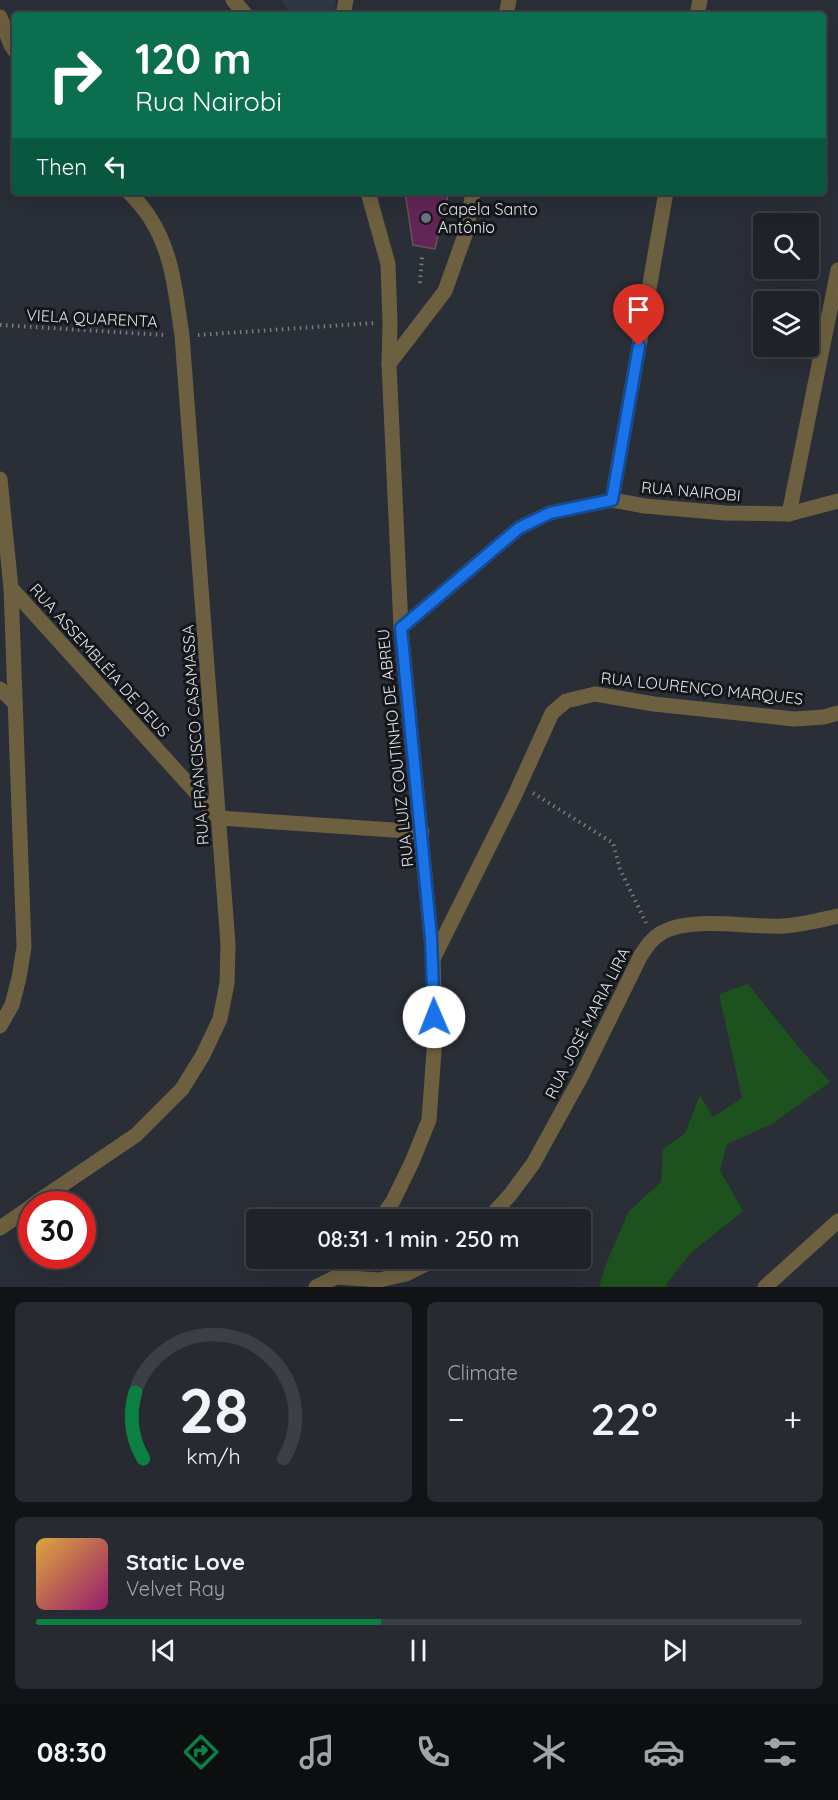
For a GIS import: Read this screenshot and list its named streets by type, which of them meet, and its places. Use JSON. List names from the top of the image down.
{
  "streets": {
    "street": [
      "RUA NAIROBI",
      "RUA ASSEMBLÉIA DE DEUS",
      "RUA LOURENÇO MARQUES",
      "RUA FRANCISCO CASAMASSA",
      "RUA LUIZ COUTINHO DE ABREU",
      "RUA JOSÉ MARIA LIRA"
    ],
    "path": ["VIELA QUARENTA"]
  },
  "crossings": [
    ["VIELA QUARENTA", "RUA FRANCISCO CASAMASSA"],
    ["VIELA QUARENTA", "RUA LUIZ COUTINHO DE ABREU"],
    ["RUA NAIROBI", "RUA LUIZ COUTINHO DE ABREU"],
    ["RUA ASSEMBLÉIA DE DEUS", "RUA FRANCISCO CASAMASSA"],
    ["RUA LOURENÇO MARQUES", "RUA LUIZ COUTINHO DE ABREU"]
  ],
  "places": ["Capela Santo Antônio"],
  "page": {
    "turn": ["120 m", "Rua Nairobi"],
    "then": "Then",
    "limit": "30",
    "trip": "08:31 · 1 min · 250 m",
    "tile": "Climate",
    "heat": ["−", "22°", "+"],
    "song": ["Static Love", "Velvet Ray"],
    "tabs": "08:30",
    "gauge": ["28", "km/h"]
  }
}
